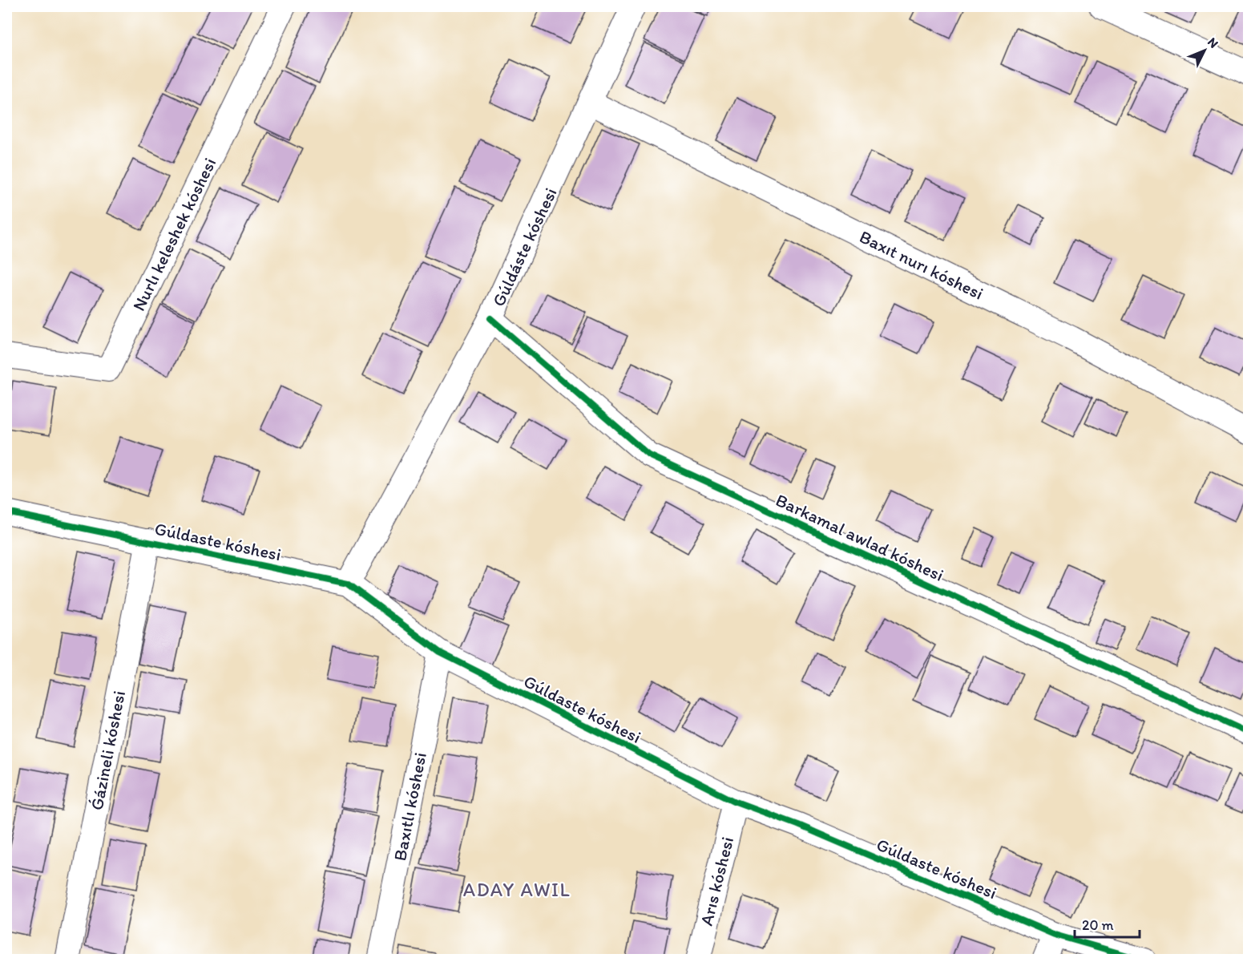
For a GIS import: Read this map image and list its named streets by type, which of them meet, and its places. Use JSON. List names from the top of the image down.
{
  "streets": {
    "street": [
      "Nurlı keleshek kóshesi",
      "Gúldáste kóshesi",
      "Baxıt nurı kóshesi",
      "Barkamal awlad kóshesi",
      "Gúldaste kóshesi",
      "Ǵázineli kóshesi",
      "Baxıtlı kóshesi",
      "Arıs kóshesi"
    ]
  },
  "crossings": [
    ["Gúldáste kóshesi", "Baxıt nurı kóshesi"],
    ["Gúldáste kóshesi", "Barkamal awlad kóshesi"],
    ["Gúldáste kóshesi", "Gúldaste kóshesi"],
    ["Gúldaste kóshesi", "Ǵázineli kóshesi"],
    ["Gúldaste kóshesi", "Baxıtlı kóshesi"],
    ["Gúldaste kóshesi", "Arıs kóshesi"]
  ],
  "districts": ["ADAY AWIL"],
  "scale_bar": "20 m",
  "north": "top right"
}
